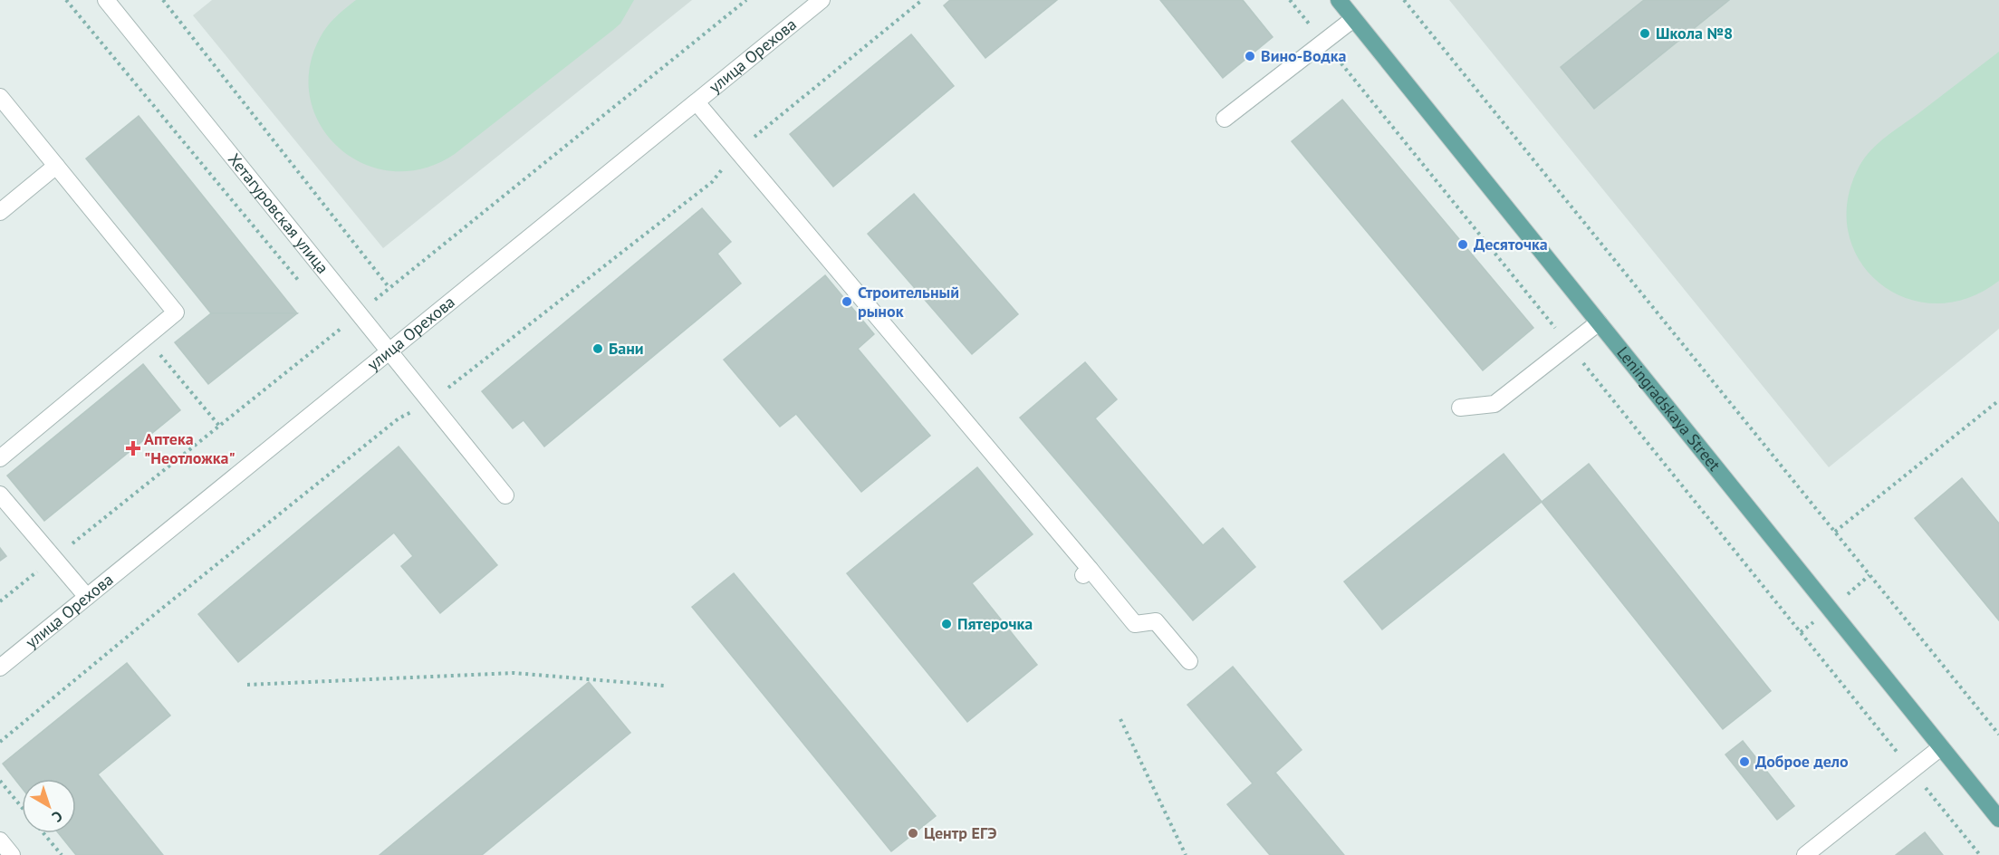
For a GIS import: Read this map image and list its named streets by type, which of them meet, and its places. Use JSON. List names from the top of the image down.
{
  "streets": {
    "main road": ["Leningradskaya Street"],
    "street": ["улица Орехова", "Хетагуровская улица"]
  },
  "crossings": [
    ["улица Орехова", "Хетагуровская улица"]
  ],
  "places": {
    "other": [
      "Школа №8",
      "Вино-Водка",
      "Десяточка",
      "Строительный рынок",
      "Бани",
      "Пятерочка",
      "Доброе дело",
      "Центр ЕГЭ"
    ],
    "health": ["Аптека \"Неотложка\""]
  },
  "north": "bottom right"
}
